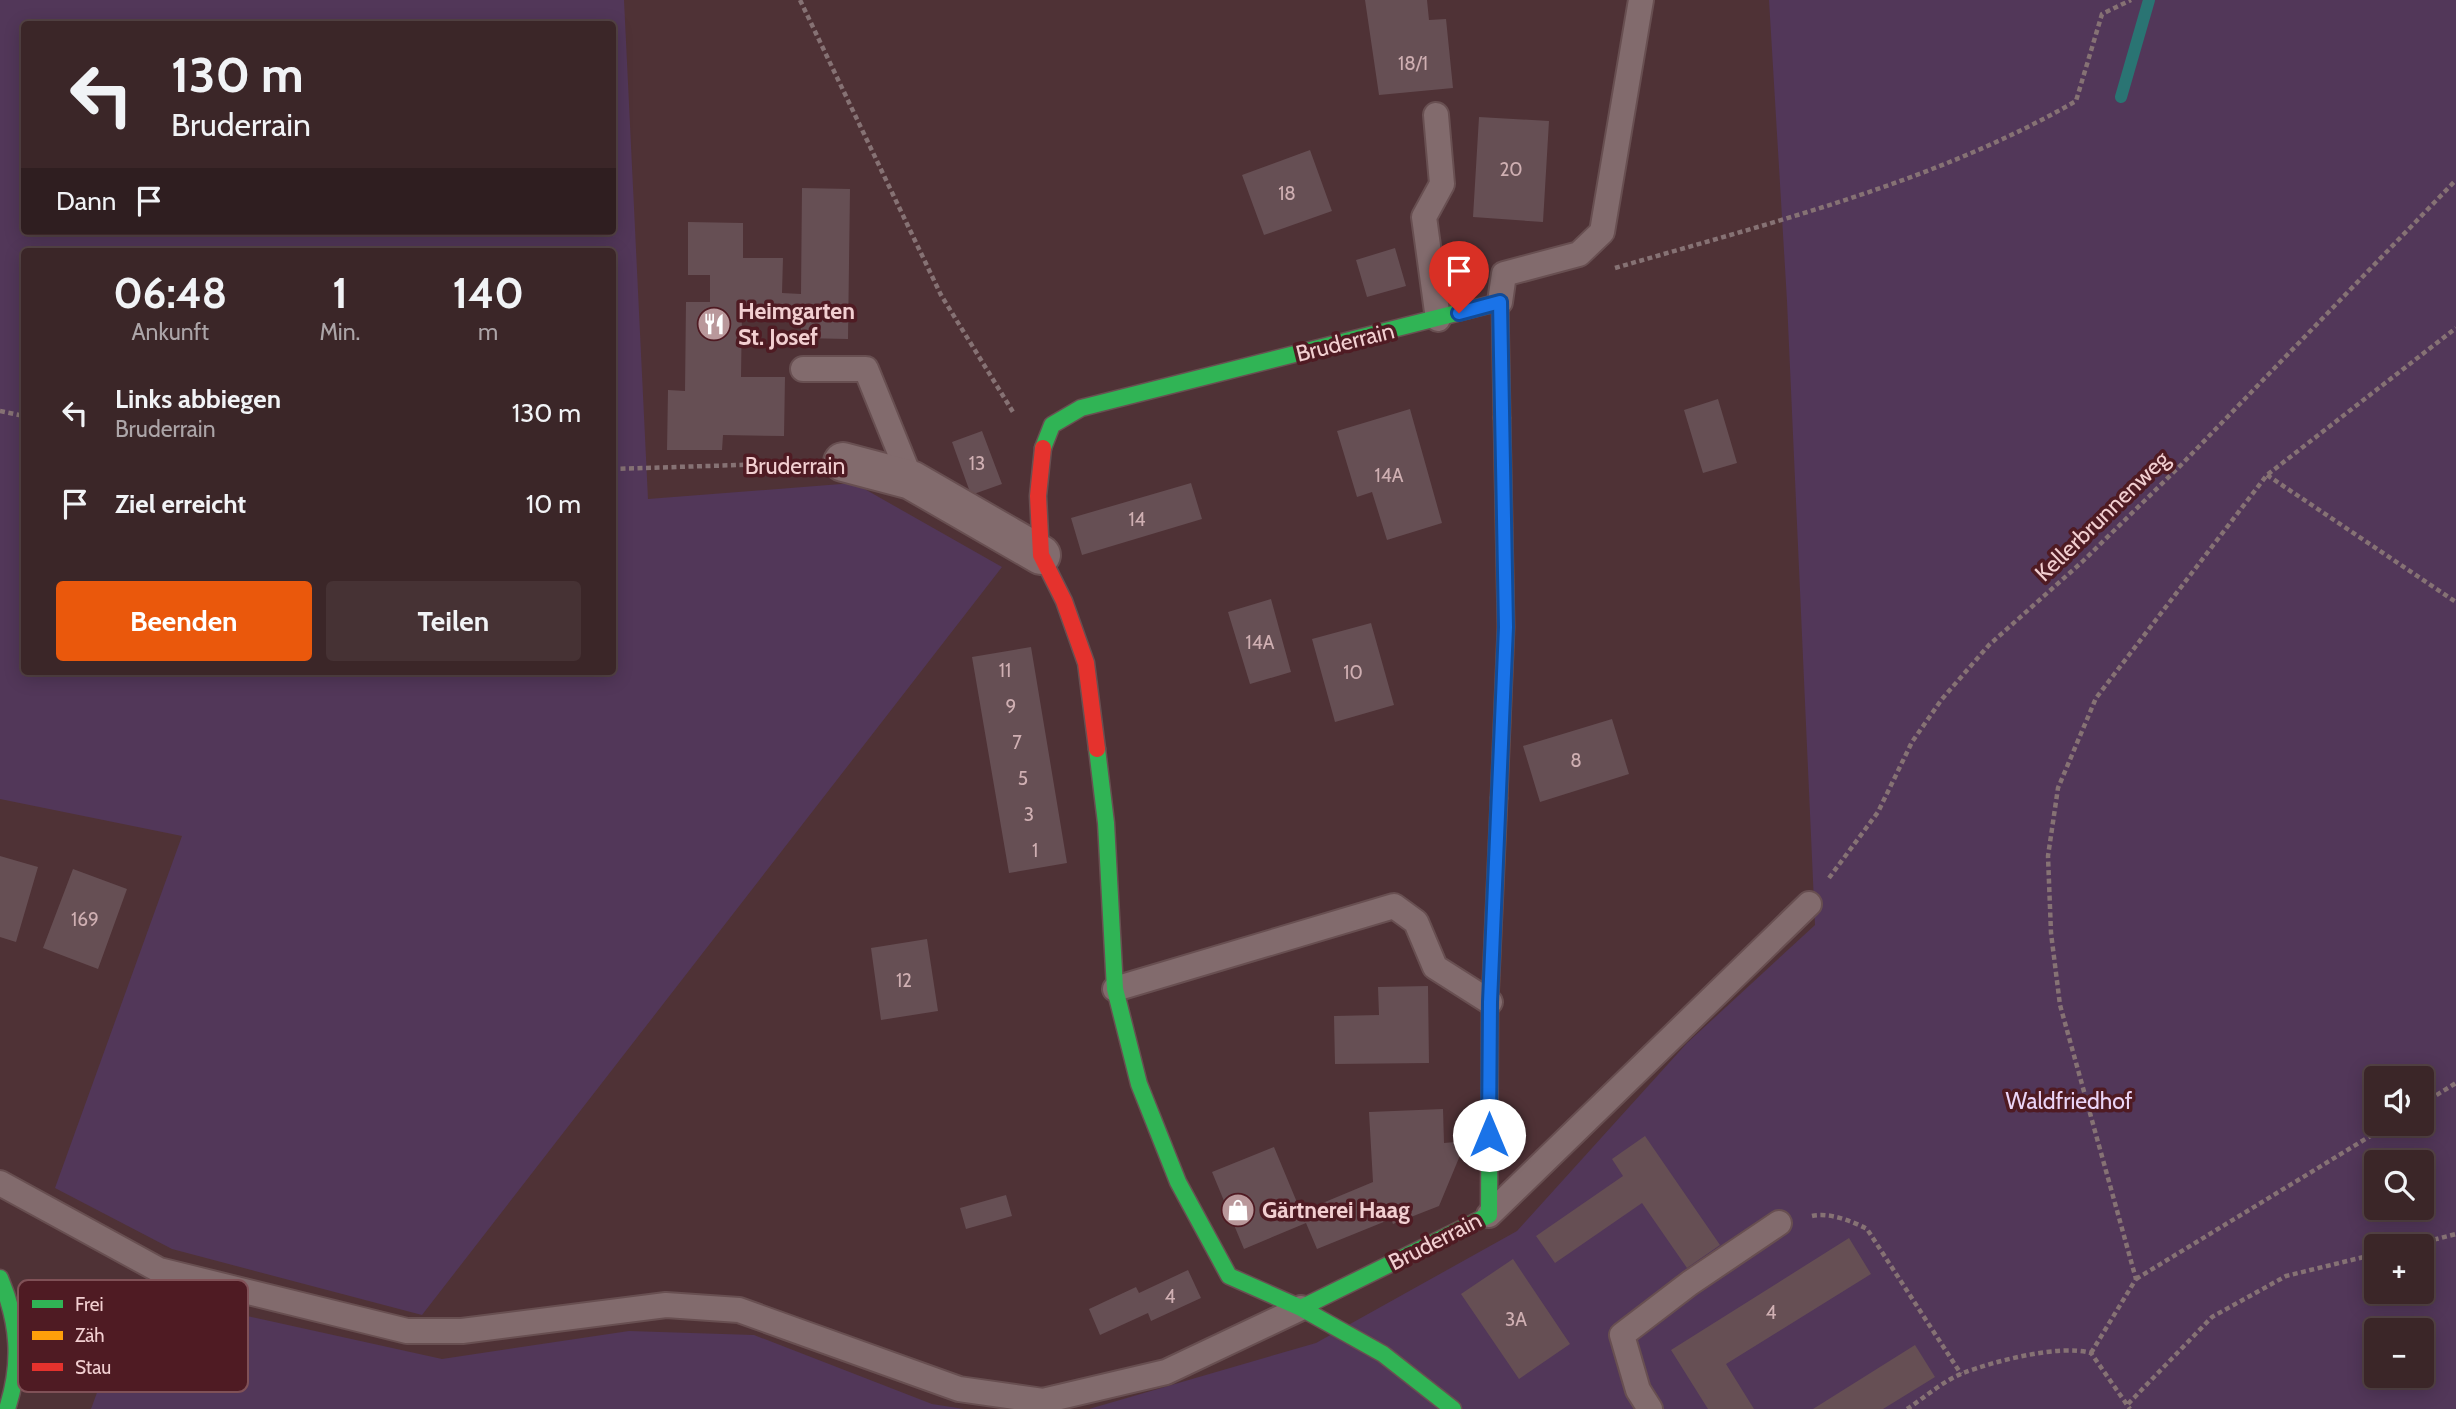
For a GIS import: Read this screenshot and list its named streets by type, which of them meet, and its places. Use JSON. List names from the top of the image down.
{
  "streets": {
    "street": ["Bruderrain"],
    "path": ["Kellerbrunnenweg"]
  },
  "parks": ["Waldfriedhof"],
  "places": {
    "restaurant": ["Heimgarten St. Josef"],
    "shop": ["Gärtnerei Haag"]
  },
  "house_numbers": [
    "18/1",
    "20",
    "18",
    "13",
    "14A",
    "14",
    "14A",
    "11",
    "10",
    "9",
    "7",
    "8",
    "5",
    "3",
    "1",
    "169",
    "12",
    "4",
    "4",
    "3A"
  ],
  "legend": ["Frei", "Zäh", "Stau"],
  "page": {
    "turn": ["130 m", "Bruderrain"],
    "then": "Dann",
    "eta": [
      "06:48",
      "Ankunft",
      "1",
      "Min.",
      "140",
      "m"
    ],
    "list": [
      {
        "name": "Links abbiegen",
        "note": "Bruderrain",
        "value": "130 m"
      },
      {
        "name": "Ziel erreicht",
        "value": "10 m"
      }
    ],
    "buttons": ["Beenden", "Teilen"],
    "map_buttons": ["+", "−"]
  }
}
